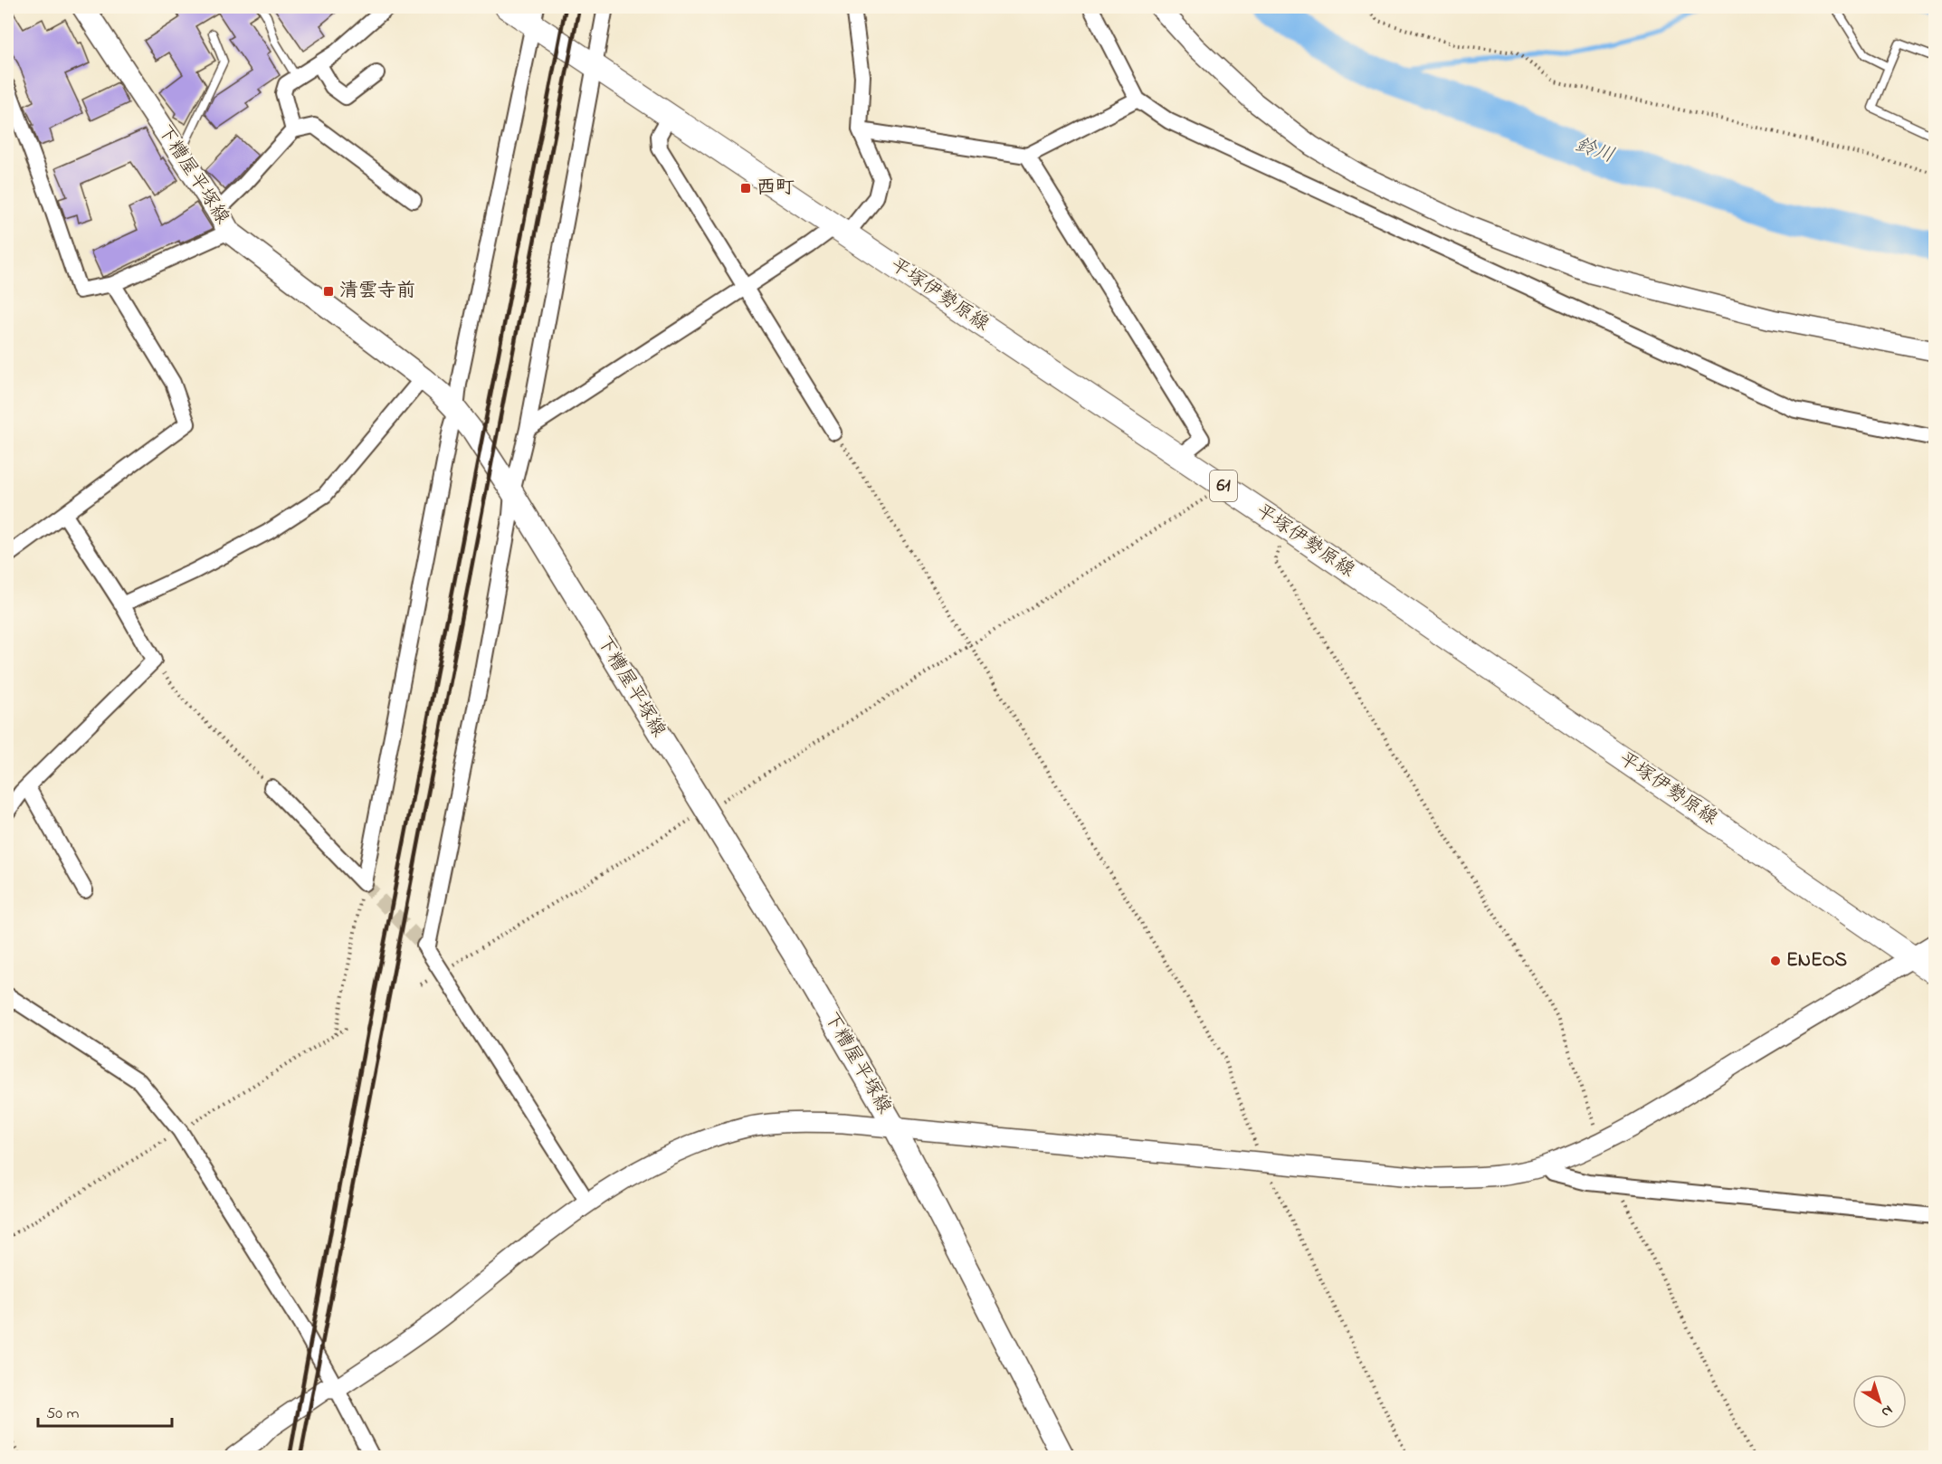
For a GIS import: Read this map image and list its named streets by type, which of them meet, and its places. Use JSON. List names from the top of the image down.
{
  "streets": {
    "main road": ["下糟屋平塚線", "平塚伊勢原線", "61"]
  },
  "water": ["鈴川"],
  "places": {
    "transit": ["西町", "清雲寺前"],
    "other": ["ENEOS"]
  },
  "scale_bar": "50 m",
  "north": "bottom right"
}
